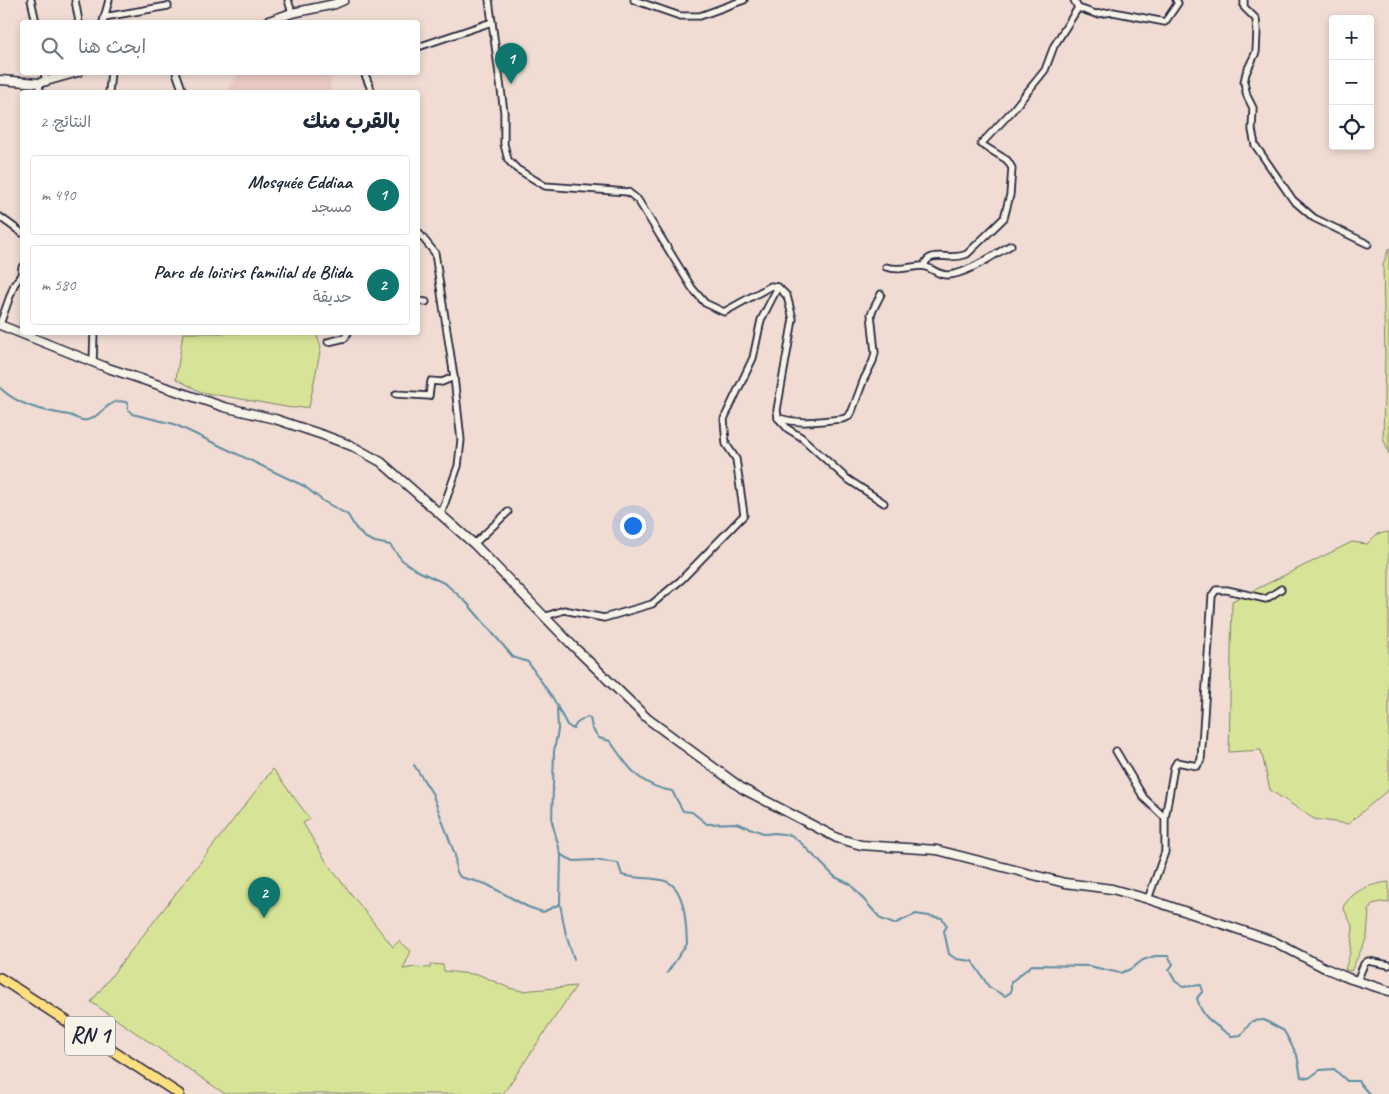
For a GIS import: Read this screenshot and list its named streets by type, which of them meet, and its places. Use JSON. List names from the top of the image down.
{
  "streets": {
    "main road": ["RN 1"]
  },
  "page": {
    "map_buttons": ["+", "−"],
    "search": "ابحث هنا",
    "pins": ["1", "2"],
    "heading": ["بالقرب منك", "النتائج: 2"],
    "list": [
      {
        "mark": "1",
        "name": "Mosquée Eddiaa",
        "note": "مسجد",
        "value": "490 m"
      },
      {
        "mark": "2",
        "name": "Parc de loisirs familial de Blida",
        "note": "حديقة",
        "value": "580 m"
      }
    ]
  }
}
